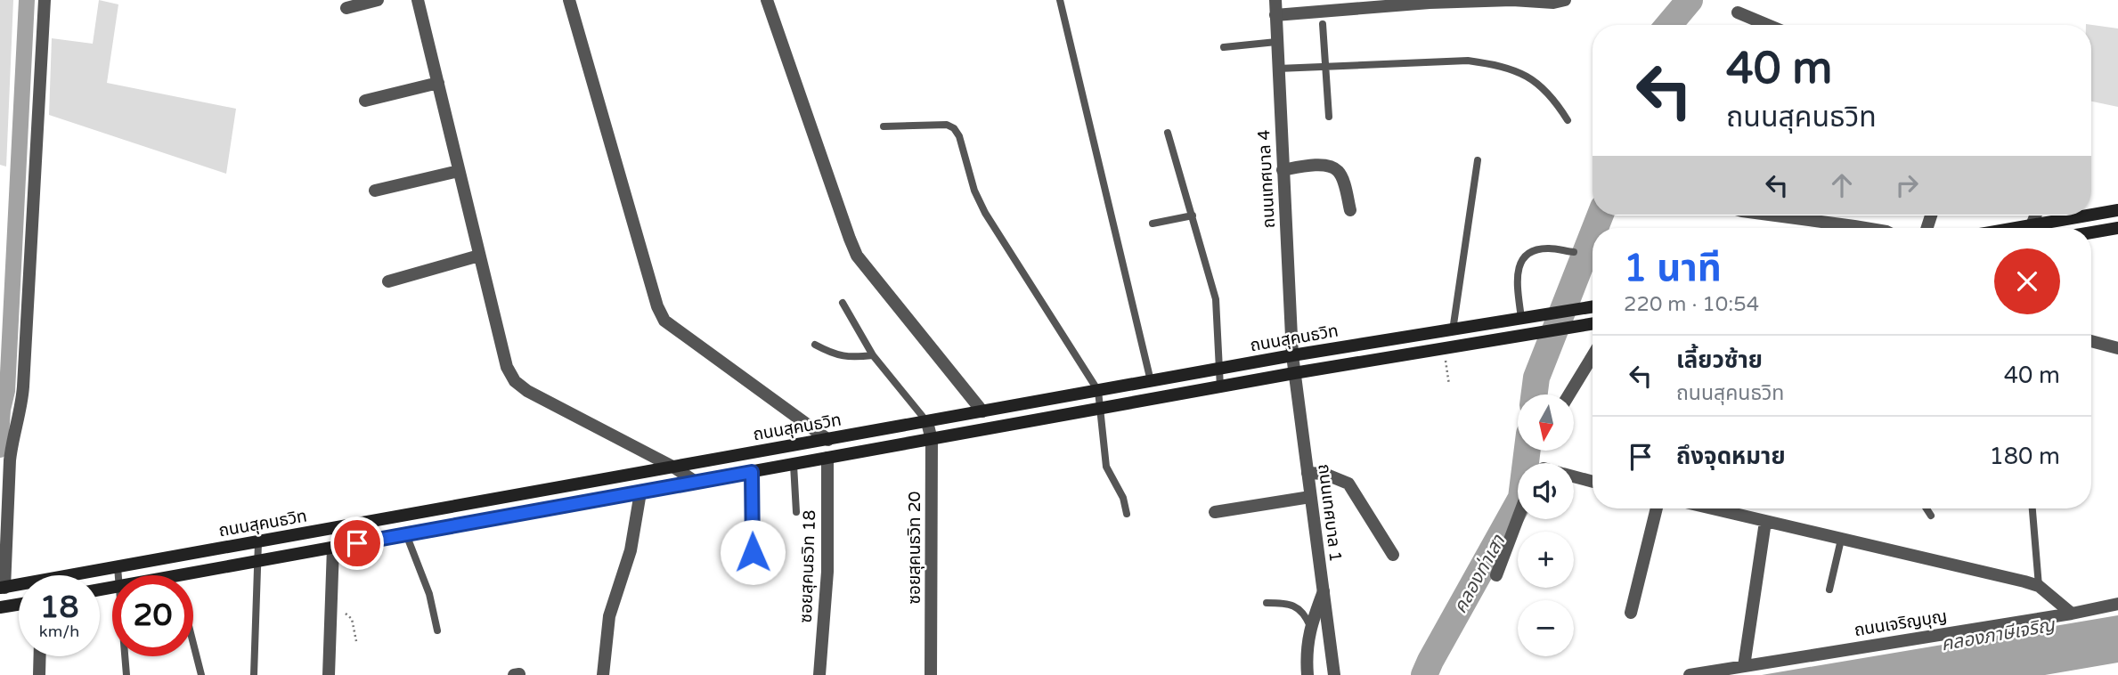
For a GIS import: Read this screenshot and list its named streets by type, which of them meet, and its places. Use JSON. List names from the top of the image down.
{
  "streets": {
    "main road": ["ถนนสุคนธวิท"],
    "street": [
      "ถนนเทศบาล 4",
      "ถนนเทศบาล 1",
      "ซอยสุคนธวิท 20",
      "ซอยสุคนธวิท 18",
      "ถนนเจริญบุญ"
    ]
  },
  "crossings": [
    ["ถนนเทศบาล 4", "ถนนสุคนธวิท"],
    ["ถนนเทศบาล 4", "ถนนเทศบาล 1"],
    ["ถนนสุคนธวิท", "ถนนเทศบาล 1"],
    ["ถนนสุคนธวิท", "ซอยสุคนธวิท 20"],
    ["ถนนสุคนธวิท", "ซอยสุคนธวิท 18"]
  ],
  "water": ["คลองท่าเสา", "คลองภาษีเจริญ"],
  "north": "bottom",
  "page": {
    "turn": ["40 m", "ถนนสุคนธวิท"],
    "heading": ["1 นาที", "220 m · 10:54"],
    "list": [
      {
        "name": "เลี้ยวซ้าย",
        "note": "ถนนสุคนธวิท",
        "value": "40 m"
      },
      {
        "name": "ถึงจุดหมาย",
        "value": "180 m"
      }
    ],
    "map_buttons": ["+", "−"],
    "speed": "18 km/h",
    "limit": "20"
  }
}
